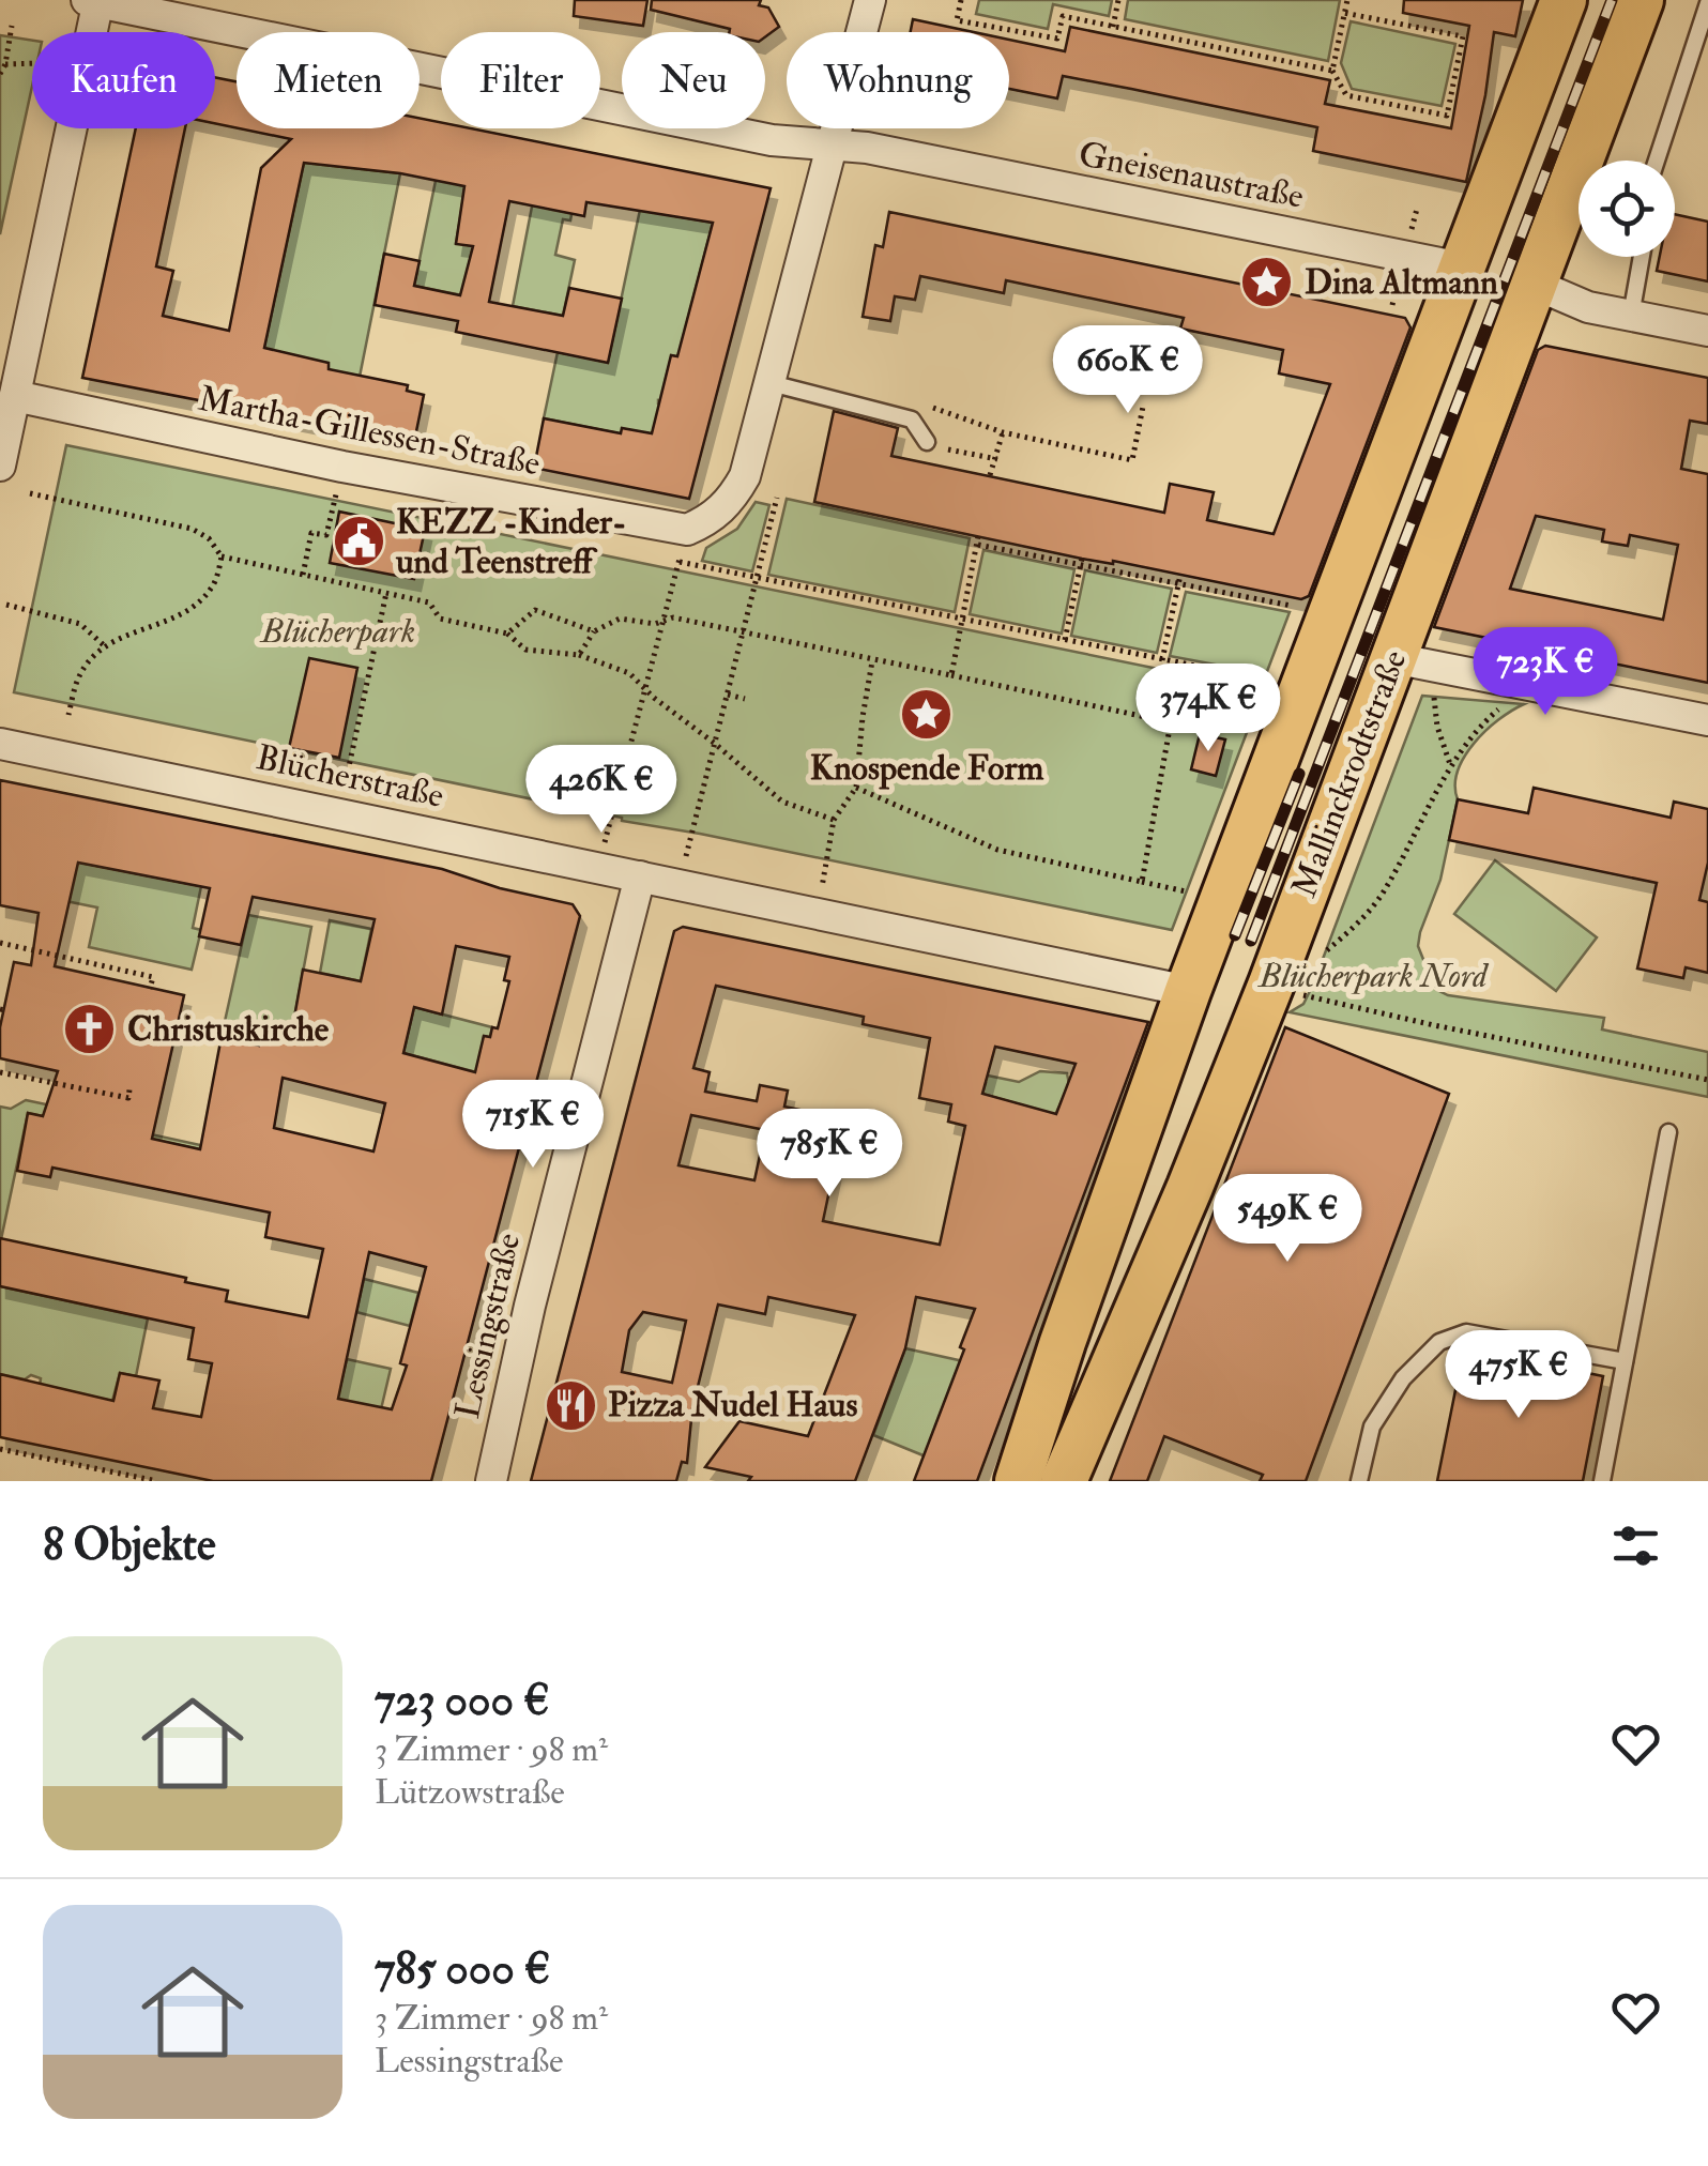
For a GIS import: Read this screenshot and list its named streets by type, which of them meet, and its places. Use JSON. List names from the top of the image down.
{
  "streets": {
    "main road": ["Mallinckrodtstraße"],
    "street": [
      "Gneisenaustraße",
      "Martha-Gillessen-Straße",
      "Blücherstraße",
      "Lessingstraße"
    ]
  },
  "crossings": [
    ["Blücherstraße", "Lessingstraße"]
  ],
  "parks": ["Blücherpark", "Blücherpark Nord"],
  "places": {
    "place": ["Dina Altmann", "Knospende Form"],
    "public building": ["KEZZ -Kinder- und Teenstreff"],
    "church": ["Christuskirche"],
    "restaurant": ["Pizza Nudel Haus"]
  },
  "page": {
    "chip": [
      "Kaufen",
      "Mieten",
      "Filter",
      "Neu",
      "Wohnung"
    ],
    "price": [
      "660K €",
      "723K €",
      "374K €",
      "426K €",
      "715K €",
      "785K €",
      "549K €",
      "475K €"
    ],
    "heading": "8 Objekte",
    "list": [
      {
        "name": "723 000 €",
        "note": "3 Zimmer · 98 m² · Lützowstraße"
      },
      {
        "name": "785 000 €",
        "note": "3 Zimmer · 98 m² · Lessingstraße"
      }
    ]
  }
}
